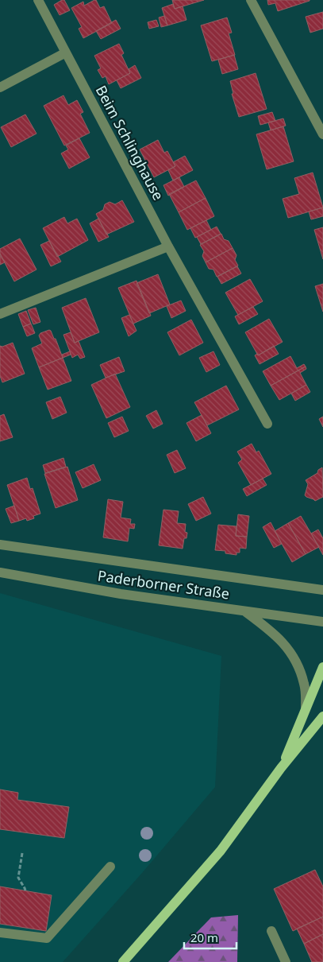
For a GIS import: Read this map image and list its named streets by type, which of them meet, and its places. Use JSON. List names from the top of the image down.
{
  "streets": {
    "street": ["Beim Schlinghause", "Paderborner Straße"]
  },
  "scale_bar": "20 m"
}
